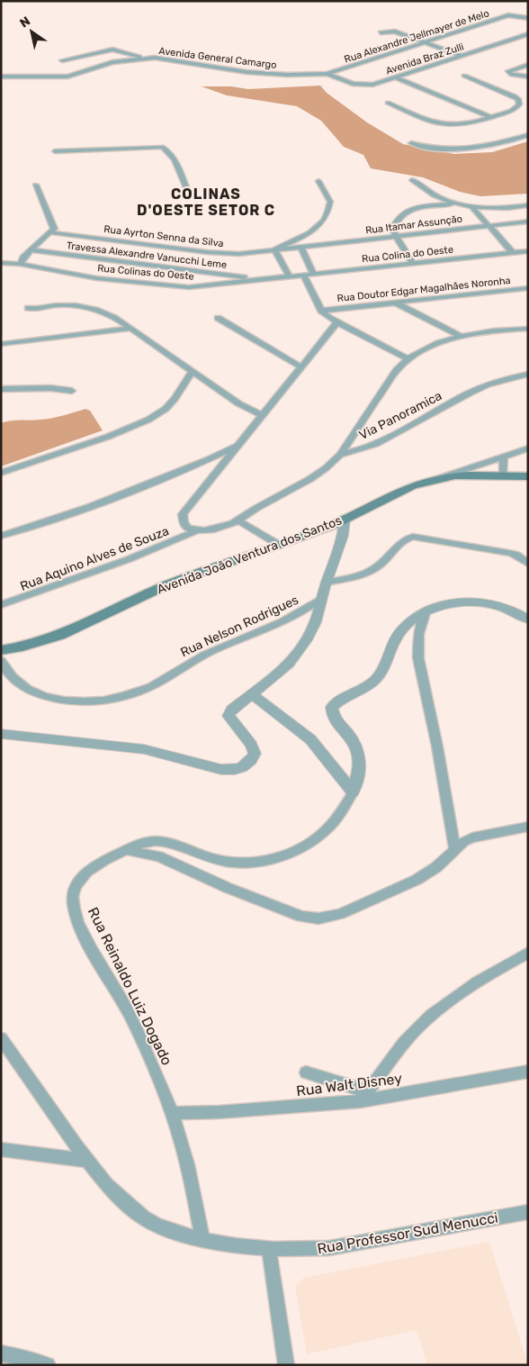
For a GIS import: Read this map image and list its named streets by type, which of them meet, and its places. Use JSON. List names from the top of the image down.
{
  "streets": {
    "main road": ["Avenida João Ventura dos Santos"],
    "street": [
      "Rua Alexandre Jellmayer de Melo",
      "Avenida General Camargo",
      "Avenida Braz Zulli",
      "Rua Itamar Assunção",
      "Rua Ayrton Senna da Silva",
      "Rua Colina do Oeste",
      "Travessa Alexandre Vanucchi Leme",
      "Rua Colinas do Oeste",
      "Rua Doutor Edgar Magalhães Noronha",
      "Via Panoramica",
      "Rua Aquino Alves de Souza",
      "Rua Nelson Rodrigues",
      "Rua Reinaldo Luiz Dogado",
      "Rua Walt Disney",
      "Rua Professor Sud Menucci"
    ]
  },
  "crossings": [
    ["Rua Alexandre Jellmayer de Melo", "Avenida General Camargo"],
    ["Rua Alexandre Jellmayer de Melo", "Avenida Braz Zulli"],
    ["Avenida General Camargo", "Avenida Braz Zulli"],
    ["Rua Itamar Assunção", "Rua Ayrton Senna da Silva"],
    ["Rua Colina do Oeste", "Rua Colinas do Oeste"],
    ["Travessa Alexandre Vanucchi Leme", "Rua Colinas do Oeste"],
    ["Via Panoramica", "Rua Aquino Alves de Souza"],
    ["Rua Reinaldo Luiz Dogado", "Rua Walt Disney"],
    ["Rua Reinaldo Luiz Dogado", "Rua Professor Sud Menucci"]
  ],
  "districts": ["COLINAS D'OESTE SETOR C"],
  "north": "top left"
}
